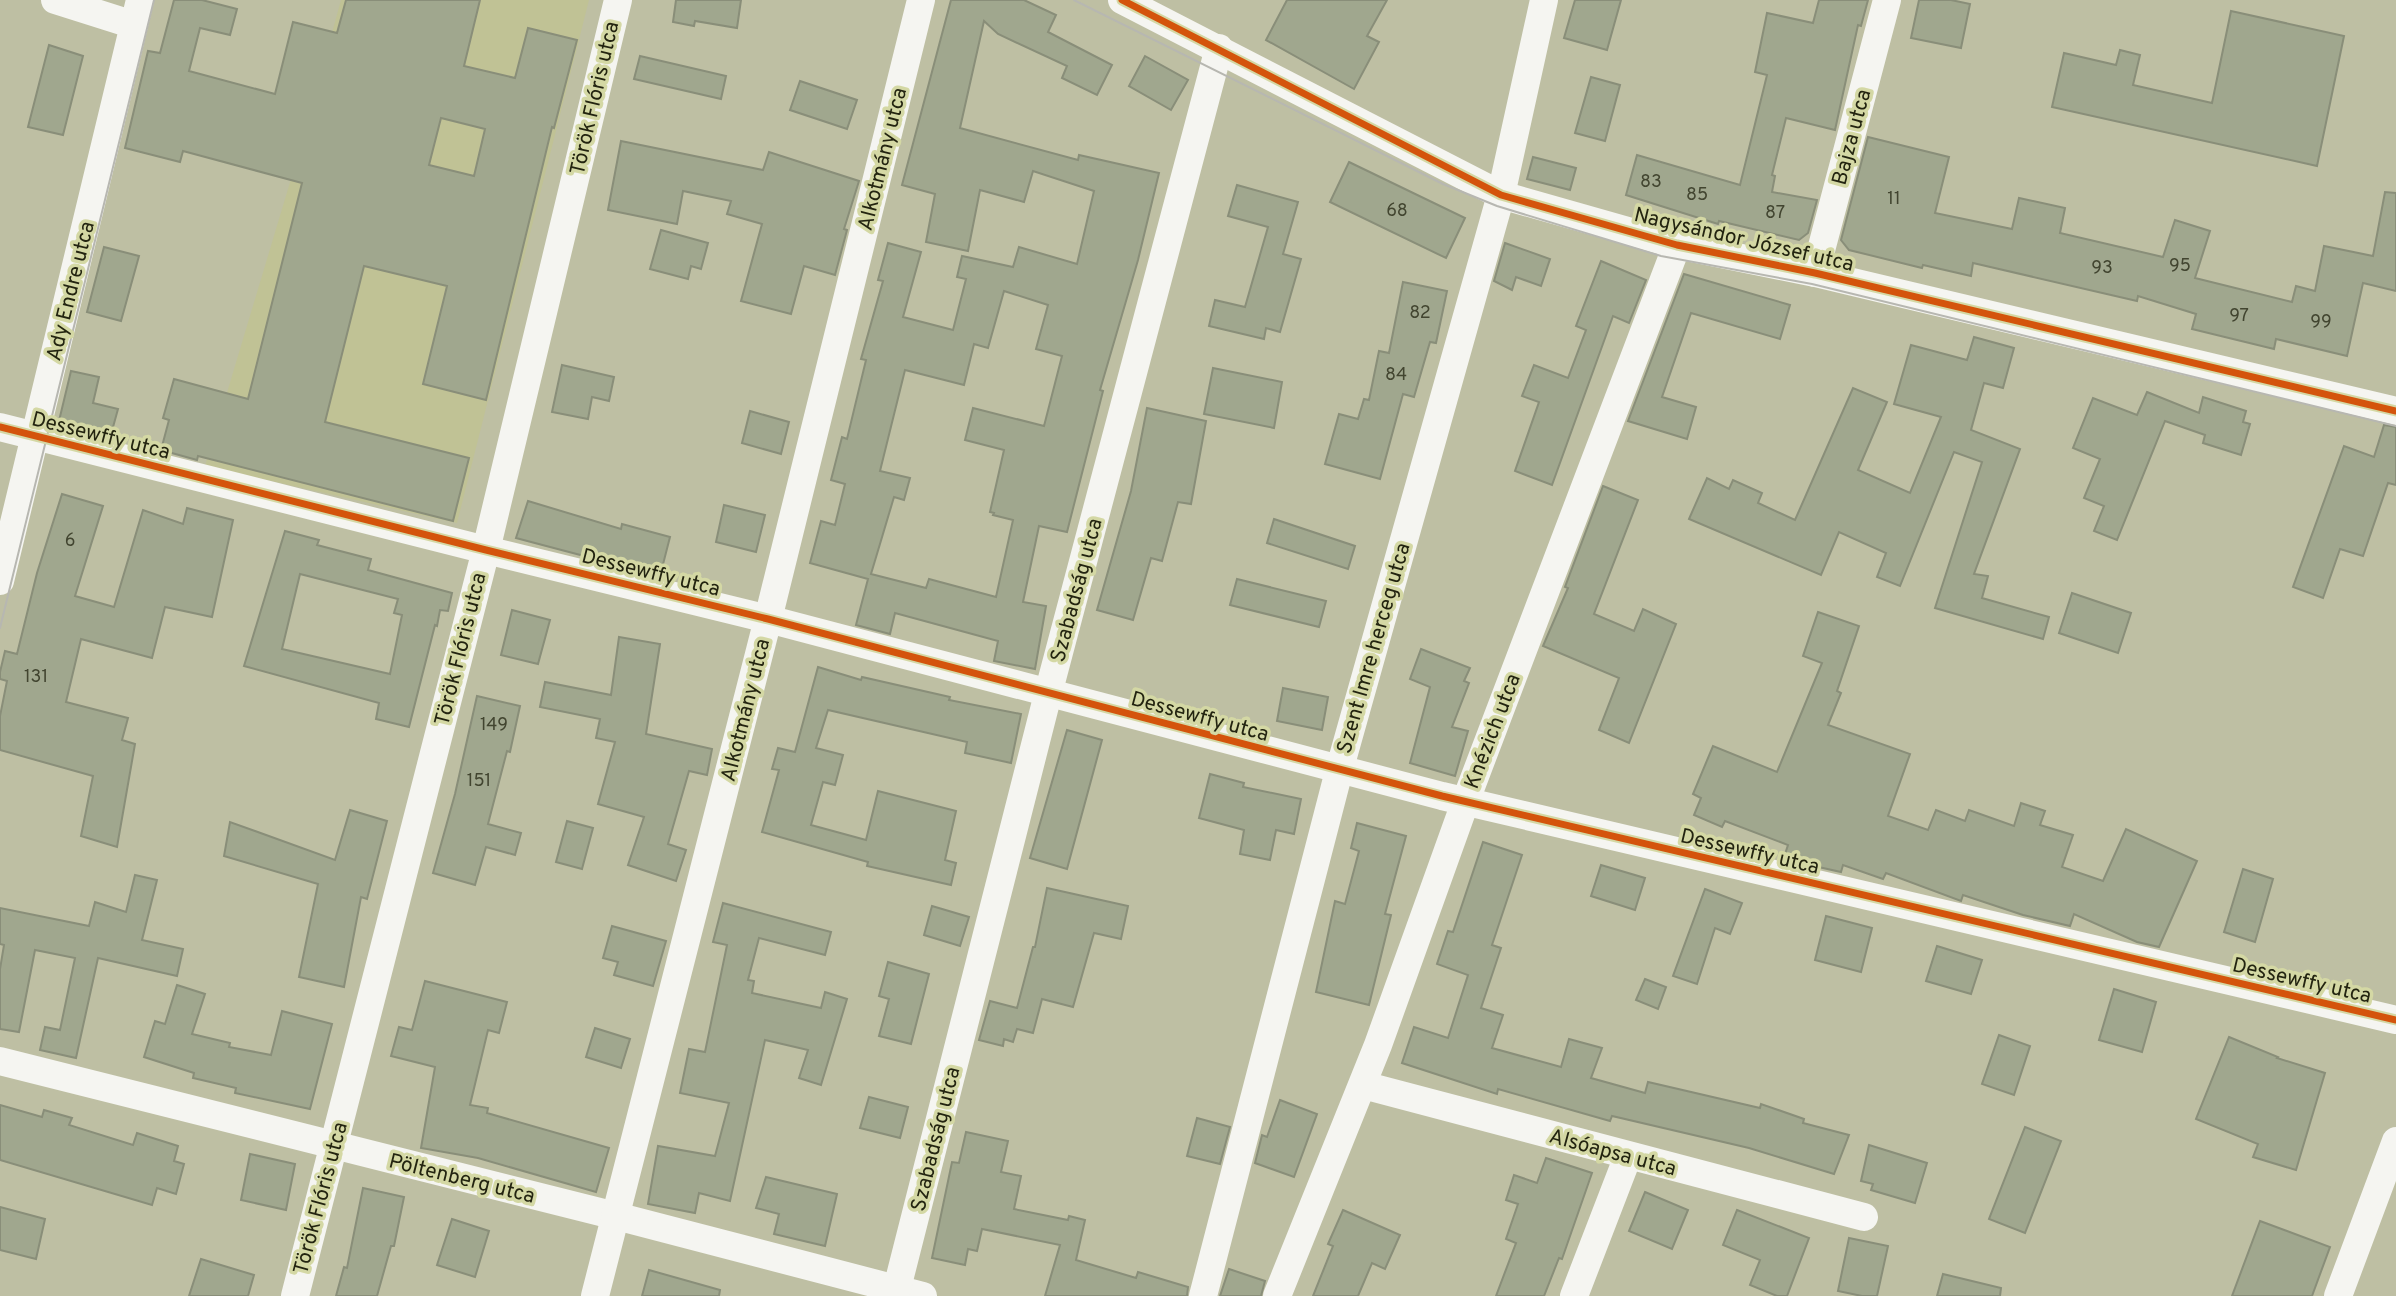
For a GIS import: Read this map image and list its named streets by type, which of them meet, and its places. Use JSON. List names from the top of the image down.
{
  "streets": {
    "street": [
      "Török Flóris utca",
      "Bajza utca",
      "Alkotmány utca",
      "Nagysándor József utca",
      "Ady Endre utca",
      "Dessewffy utca",
      "Szabadság utca",
      "Szent Imre herceg utca",
      "Knézich utca",
      "Alsóapsa utca",
      "Pöltenberg utca"
    ]
  },
  "crossings": [
    ["Török Flóris utca", "Dessewffy utca"],
    ["Török Flóris utca", "Pöltenberg utca"],
    ["Bajza utca", "Nagysándor József utca"],
    ["Alkotmány utca", "Dessewffy utca"],
    ["Alkotmány utca", "Pöltenberg utca"],
    ["Nagysándor József utca", "Szabadság utca"],
    ["Nagysándor József utca", "Szent Imre herceg utca"],
    ["Nagysándor József utca", "Knézich utca"],
    ["Ady Endre utca", "Dessewffy utca"],
    ["Dessewffy utca", "Szabadság utca"],
    ["Dessewffy utca", "Szent Imre herceg utca"],
    ["Dessewffy utca", "Knézich utca"],
    ["Szabadság utca", "Pöltenberg utca"],
    ["Knézich utca", "Alsóapsa utca"]
  ],
  "house_numbers": [
    "83",
    "85",
    "11",
    "68",
    "87",
    "95",
    "93",
    "82",
    "97",
    "99",
    "84",
    "6",
    "131",
    "149",
    "151"
  ]
}
